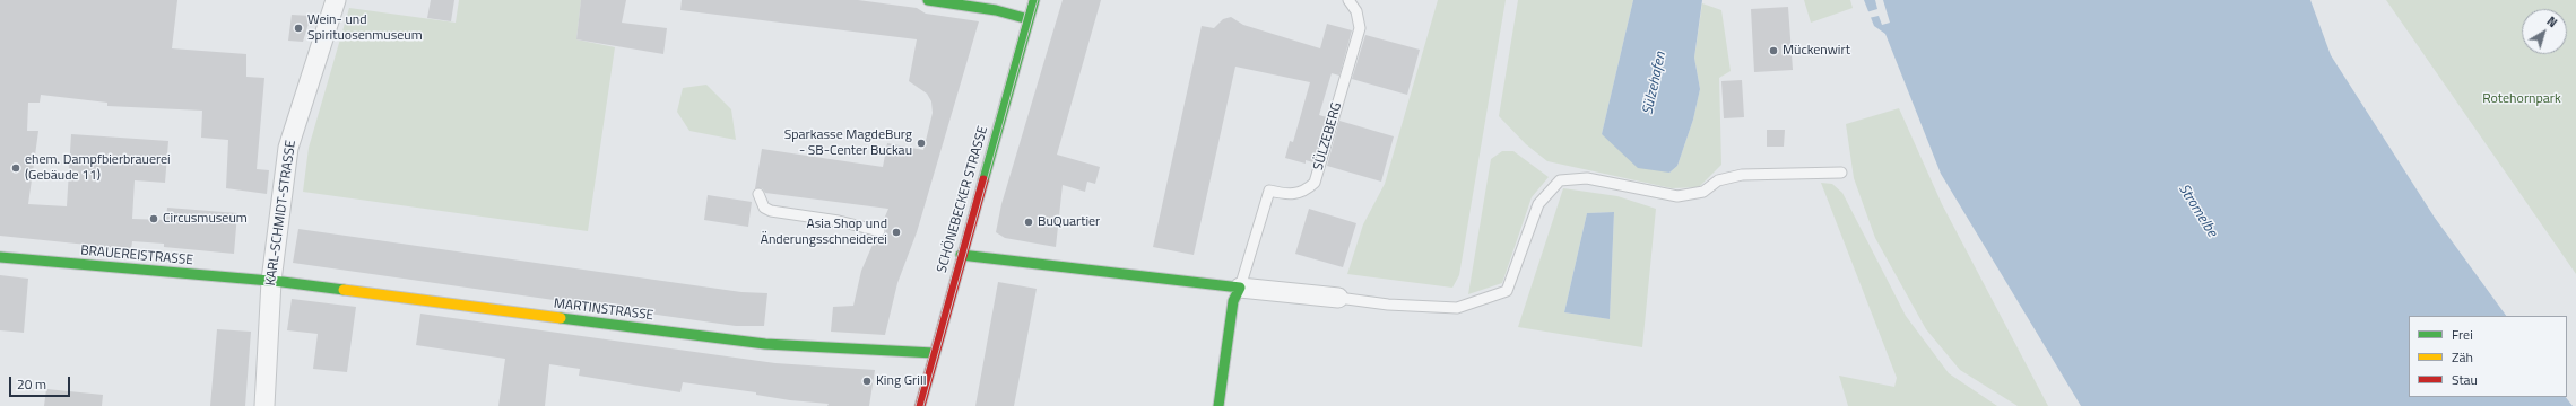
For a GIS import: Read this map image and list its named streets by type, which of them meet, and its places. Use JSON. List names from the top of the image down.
{
  "streets": {
    "street": [
      "SÜLZEBERG",
      "SCHÖNEBECKER STRASSE",
      "KARL-SCHMIDT-STRASSE",
      "BRAUEREISTRASSE",
      "MARTINSTRASSE"
    ]
  },
  "crossings": [
    ["SCHÖNEBECKER STRASSE", "MARTINSTRASSE"],
    ["KARL-SCHMIDT-STRASSE", "BRAUEREISTRASSE"],
    ["KARL-SCHMIDT-STRASSE", "MARTINSTRASSE"],
    ["BRAUEREISTRASSE", "MARTINSTRASSE"]
  ],
  "water": ["Sülzehafen", "Stromelbe"],
  "parks": ["Rotehornpark"],
  "places": [
    "Wein- und Spirituosenmuseum",
    "Mückenwirt",
    "Sparkasse MagdeBurg - SB-Center Buckau",
    "ehem. Dampfbierbrauerei (Gebäude 11)",
    "Circusmuseum",
    "BuQuartier",
    "Asia Shop und Änderungsschneiderei",
    "King Grill"
  ],
  "legend": ["Frei", "Zäh", "Stau"],
  "scale_bar": "20 m",
  "north": "top right"
}
